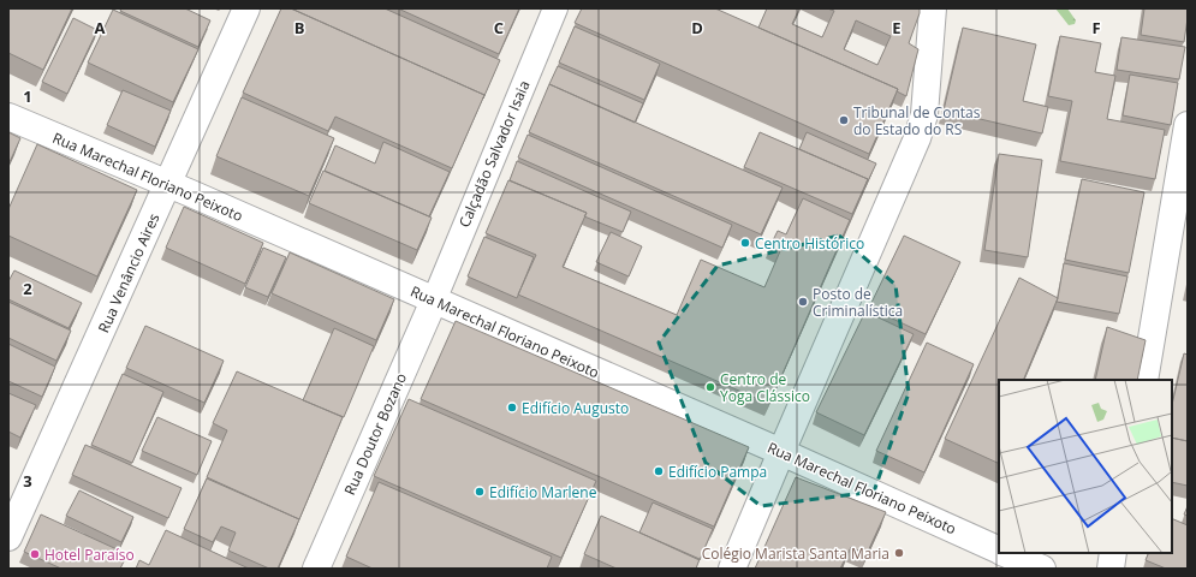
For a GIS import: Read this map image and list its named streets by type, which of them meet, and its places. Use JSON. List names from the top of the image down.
{
  "streets": {
    "street": [
      "Calçadão Salvador Isaia",
      "Rua Marechal Floriano Peixoto",
      "Rua Venâncio Aires",
      "Rua Doutor Bozano"
    ]
  },
  "crossings": [
    ["Calçadão Salvador Isaia", "Rua Marechal Floriano Peixoto"],
    ["Calçadão Salvador Isaia", "Rua Doutor Bozano"],
    ["Rua Marechal Floriano Peixoto", "Rua Venâncio Aires"],
    ["Rua Marechal Floriano Peixoto", "Rua Doutor Bozano"]
  ],
  "places": [
    "Tribunal de Contas do Estado do RS",
    "Centro Histórico",
    "Posto de Criminalística",
    "Centro de Yoga Clássico",
    "Edifício Augusto",
    "Edifício Pampa",
    "Edifício Marlene",
    "Colégio Marista Santa Maria",
    "Hotel Paraíso"
  ],
  "grid": {
    "columns": [
      "A",
      "B",
      "C",
      "D",
      "E",
      "F"
    ],
    "rows": ["1", "2", "3"]
  }
}
